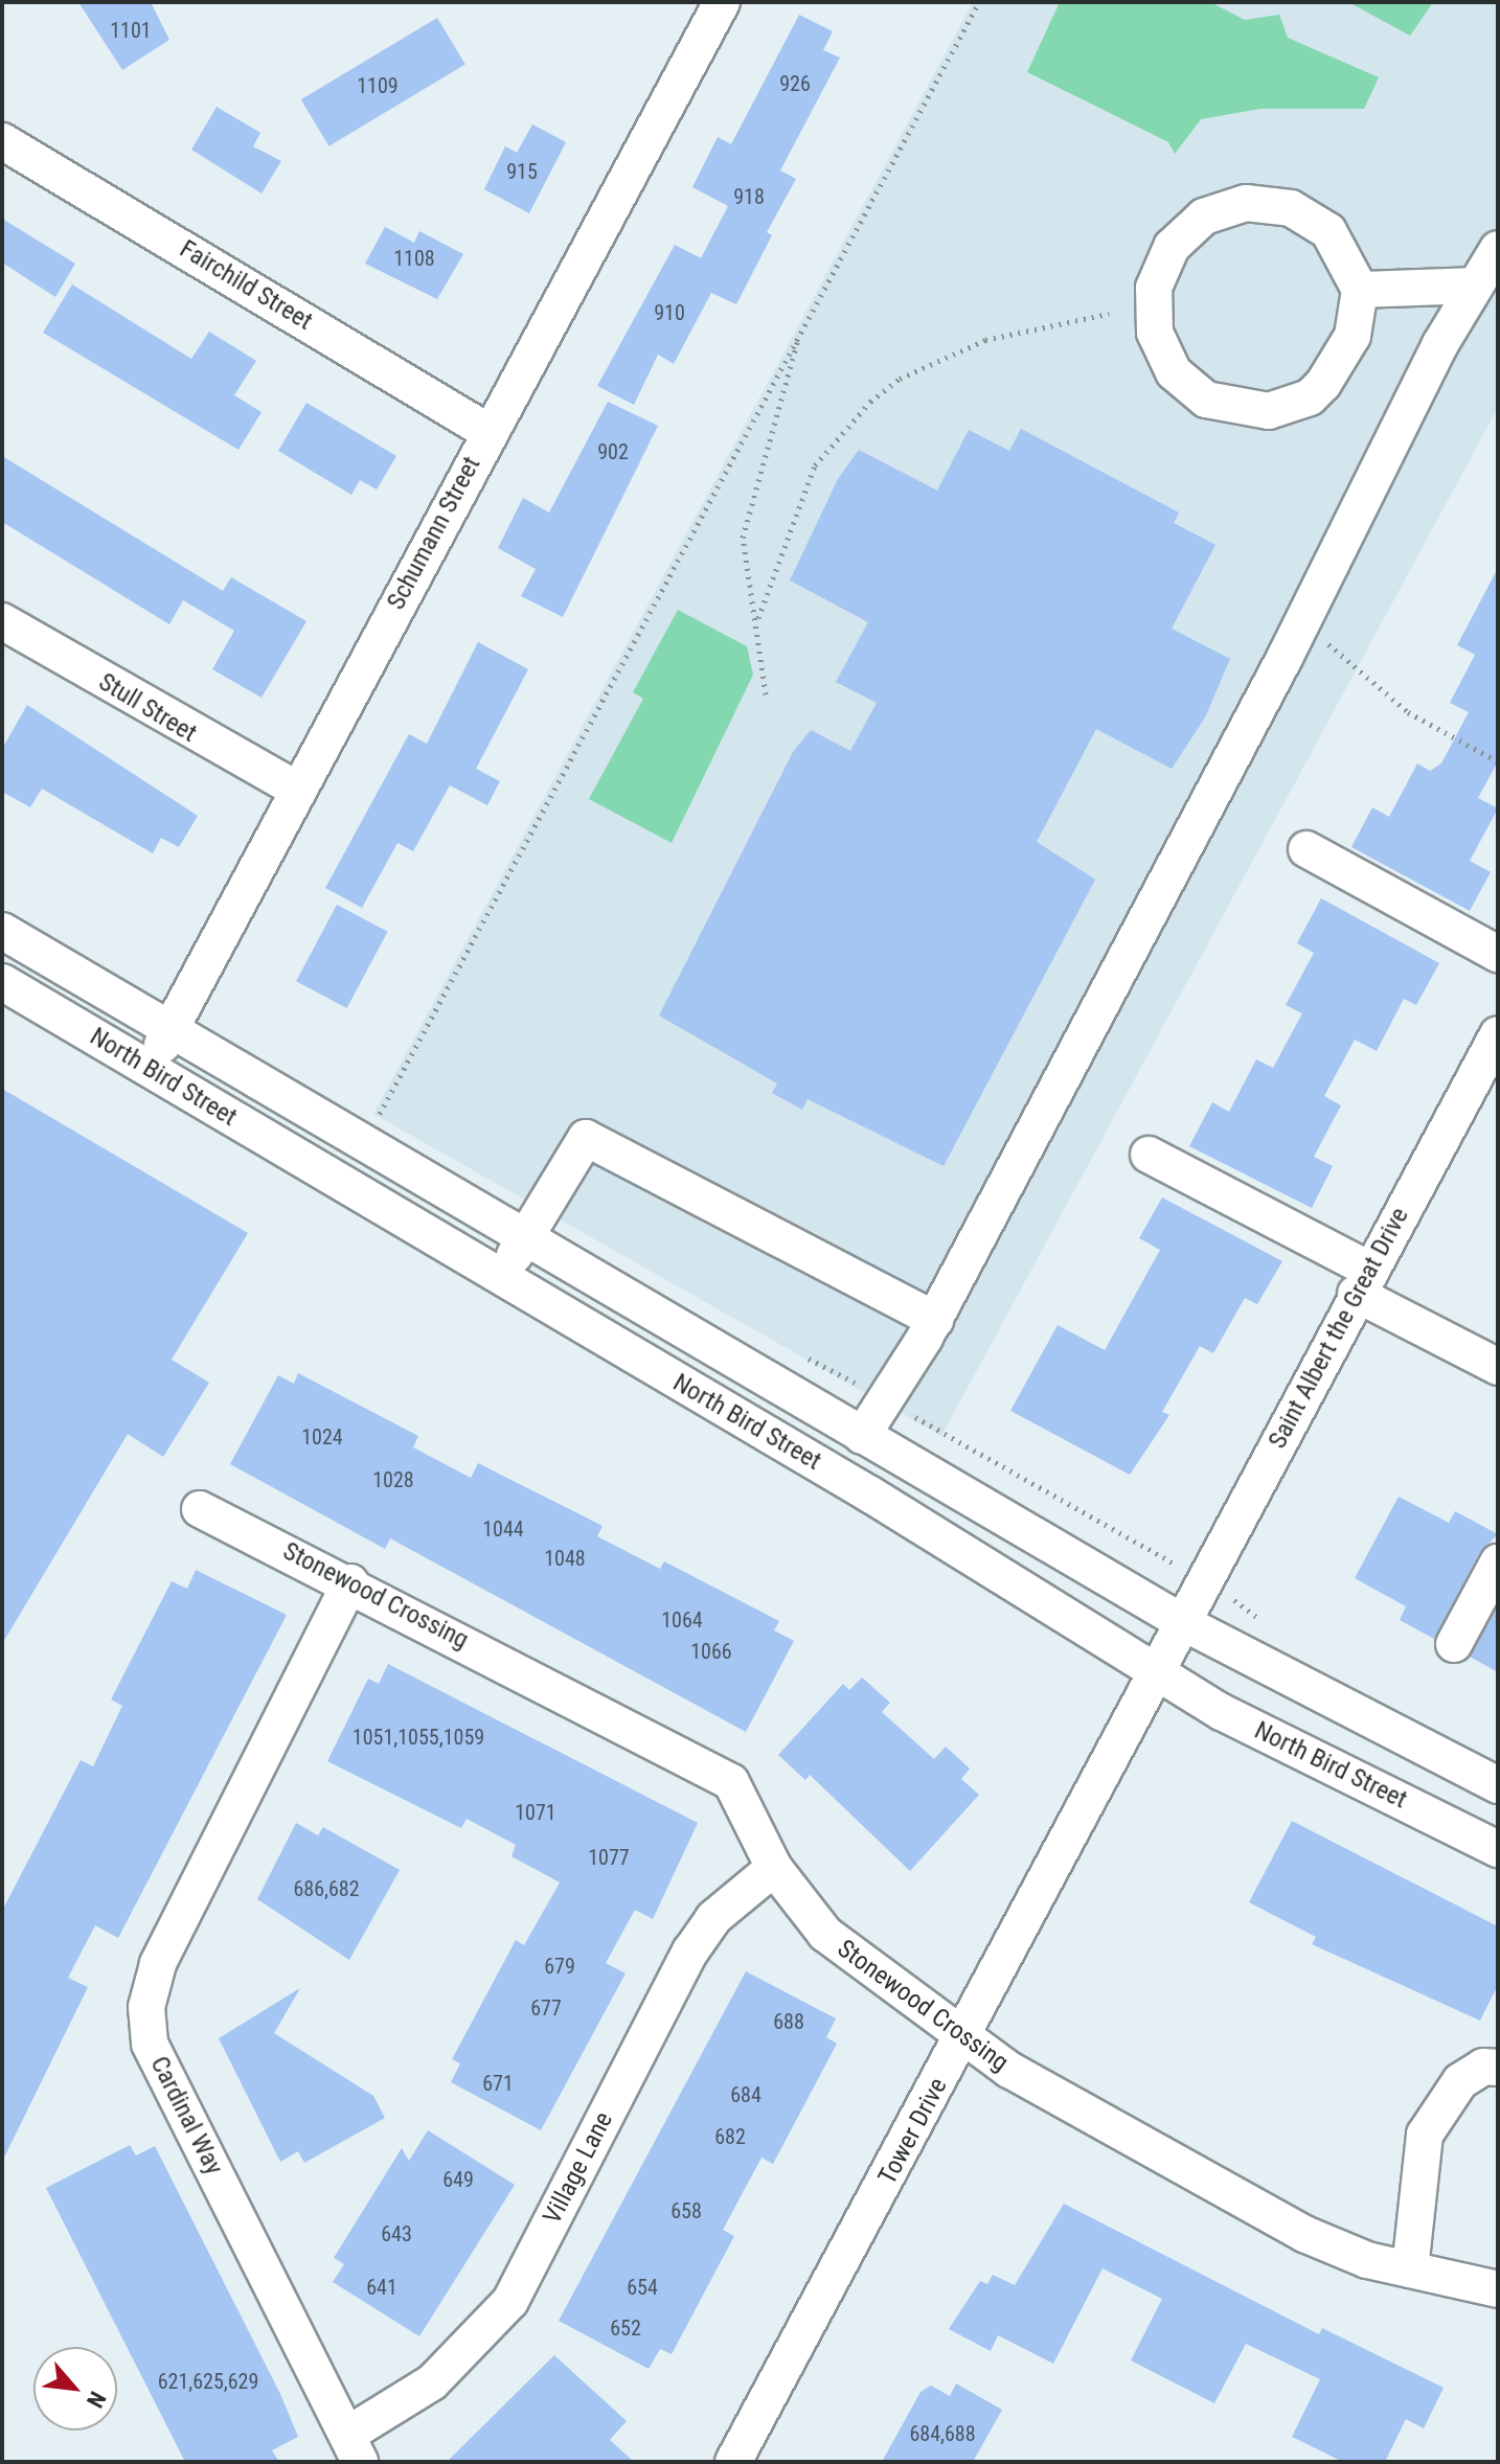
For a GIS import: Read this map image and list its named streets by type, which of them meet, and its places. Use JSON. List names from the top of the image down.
{
  "streets": {
    "street": [
      "Fairchild Street",
      "Schumann Street",
      "Stull Street",
      "North Bird Street",
      "Saint Albert the Great Drive",
      "Stonewood Crossing",
      "Cardinal Way",
      "Tower Drive",
      "Village Lane"
    ]
  },
  "crossings": [
    ["Fairchild Street", "Schumann Street"],
    ["Schumann Street", "Stull Street"],
    ["Schumann Street", "North Bird Street"],
    ["North Bird Street", "Saint Albert the Great Drive"],
    ["North Bird Street", "Tower Drive"],
    ["Saint Albert the Great Drive", "Tower Drive"],
    ["Stonewood Crossing", "Cardinal Way"],
    ["Stonewood Crossing", "Tower Drive"],
    ["Stonewood Crossing", "Village Lane"],
    ["Cardinal Way", "Village Lane"]
  ],
  "house_numbers": [
    "1101",
    "926",
    "1109",
    "915",
    "918",
    "1108",
    "910",
    "902",
    "1024",
    "1028",
    "1044",
    "1048",
    "1064",
    "1066",
    "1051,1055,1059",
    "1071",
    "1077",
    "686,682",
    "679",
    "677",
    "688",
    "671",
    "684",
    "682",
    "649",
    "658",
    "643",
    "641",
    "654",
    "652",
    "621,625,629",
    "684,688"
  ],
  "north": "bottom right"
}
